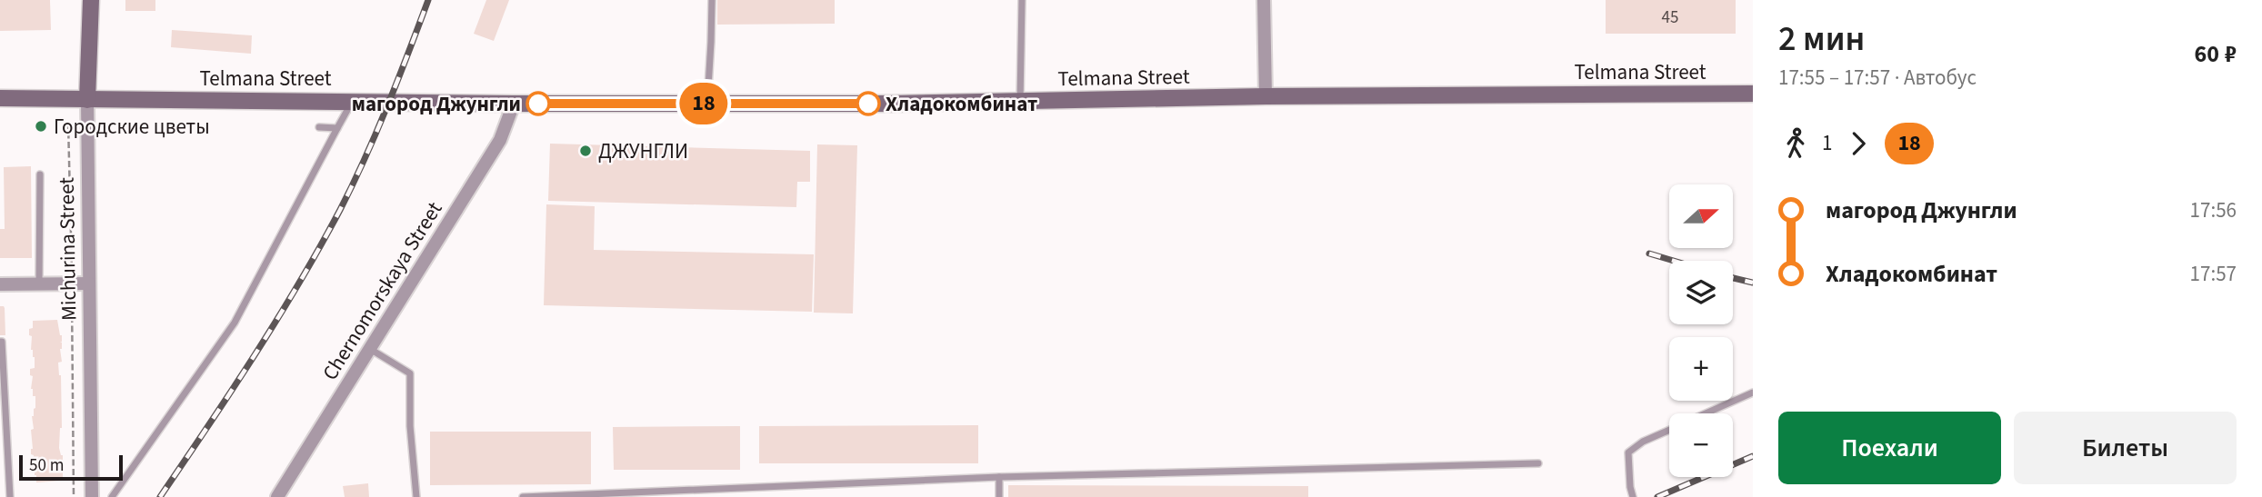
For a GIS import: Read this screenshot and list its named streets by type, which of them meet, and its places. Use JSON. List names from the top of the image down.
{
  "streets": {
    "street": ["Telmana Street", "Michurina Street", "Chernomorskaya Street"]
  },
  "crossings": [
    ["Telmana Street", "Michurina Street"],
    ["Telmana Street", "Chernomorskaya Street"]
  ],
  "places": [
    "магород Джунгли",
    "Хладокомбинат",
    "Городские цветы",
    "ДЖУНГЛИ"
  ],
  "lines": ["bus line 18"],
  "house_numbers": ["45"],
  "scale_bar": "50 m",
  "north": "right",
  "page": {
    "on_map": "18",
    "heading": ["2 мин", "17:55 – 17:57 · Автобус", "60 ₽"],
    "legs": ["1", "18"],
    "list": [
      {
        "name": "магород Джунгли",
        "value": "17:56"
      },
      {
        "name": "Хладокомбинат",
        "value": "17:57"
      }
    ],
    "map_buttons": ["+", "−"],
    "buttons": ["Поехали", "Билеты"],
    "scale": "50 m"
  }
}
